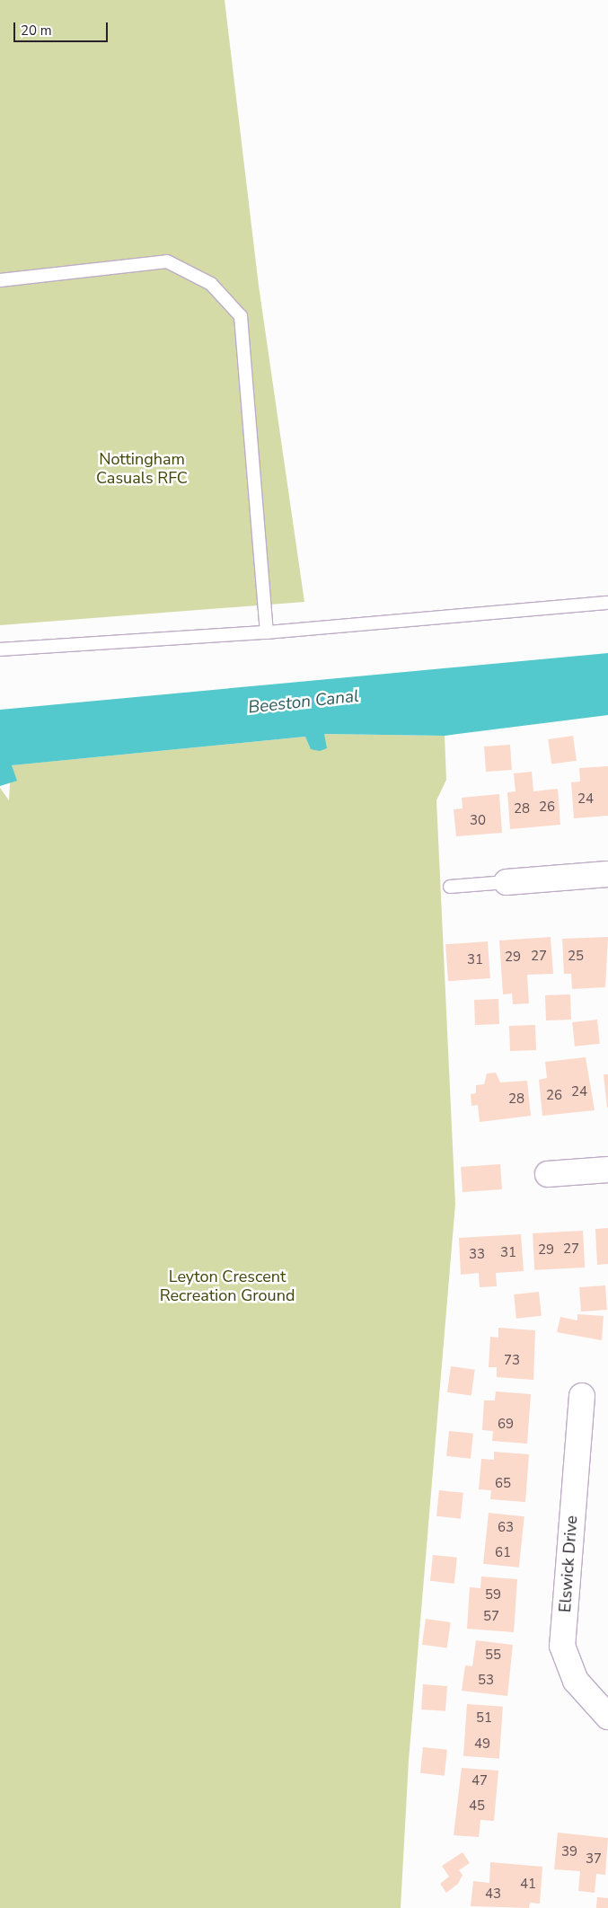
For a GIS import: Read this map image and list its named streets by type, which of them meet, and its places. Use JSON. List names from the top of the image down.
{
  "streets": {
    "street": ["Elswick Drive"]
  },
  "water": ["Beeston Canal"],
  "parks": ["Nottingham Casuals RFC", "Leyton Crescent Recreation Ground"],
  "house_numbers": [
    "24",
    "26",
    "28",
    "30",
    "27",
    "25",
    "29",
    "31",
    "24",
    "26",
    "28",
    "27",
    "29",
    "31",
    "33",
    "73",
    "69",
    "65",
    "63",
    "61",
    "59",
    "57",
    "55",
    "53",
    "51",
    "49",
    "47",
    "45",
    "39",
    "37",
    "41",
    "43"
  ],
  "scale_bar": "20 m"
}
